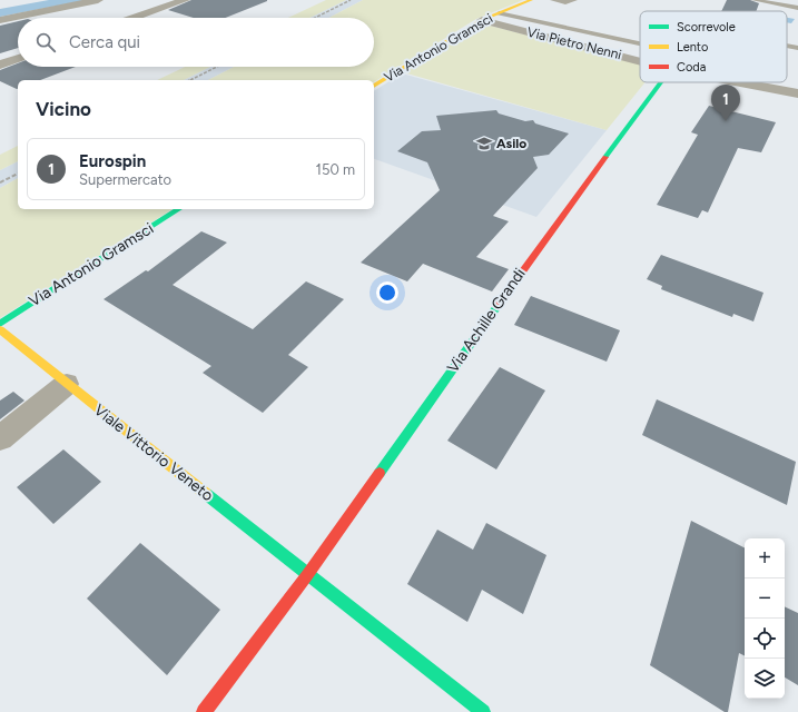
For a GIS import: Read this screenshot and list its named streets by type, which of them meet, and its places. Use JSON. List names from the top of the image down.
{
  "streets": {
    "street": [
      "Via Pietro Nenni",
      "Via Antonio Gramsci",
      "Via Achille Grandi",
      "Viale Vittorio Veneto"
    ]
  },
  "crossings": [
    ["Via Pietro Nenni", "Via Antonio Gramsci"],
    ["Via Achille Grandi", "Viale Vittorio Veneto"]
  ],
  "places": {
    "school or university": ["Asilo"]
  },
  "legend": ["Scorrevole", "Lento", "Coda"],
  "page": {
    "search": "Cerca qui",
    "heading": "Vicino",
    "pins": "1",
    "list": [
      {
        "mark": "1",
        "name": "Eurospin",
        "note": "Supermercato",
        "value": "150 m"
      }
    ],
    "map_buttons": ["+", "−"]
  }
}
